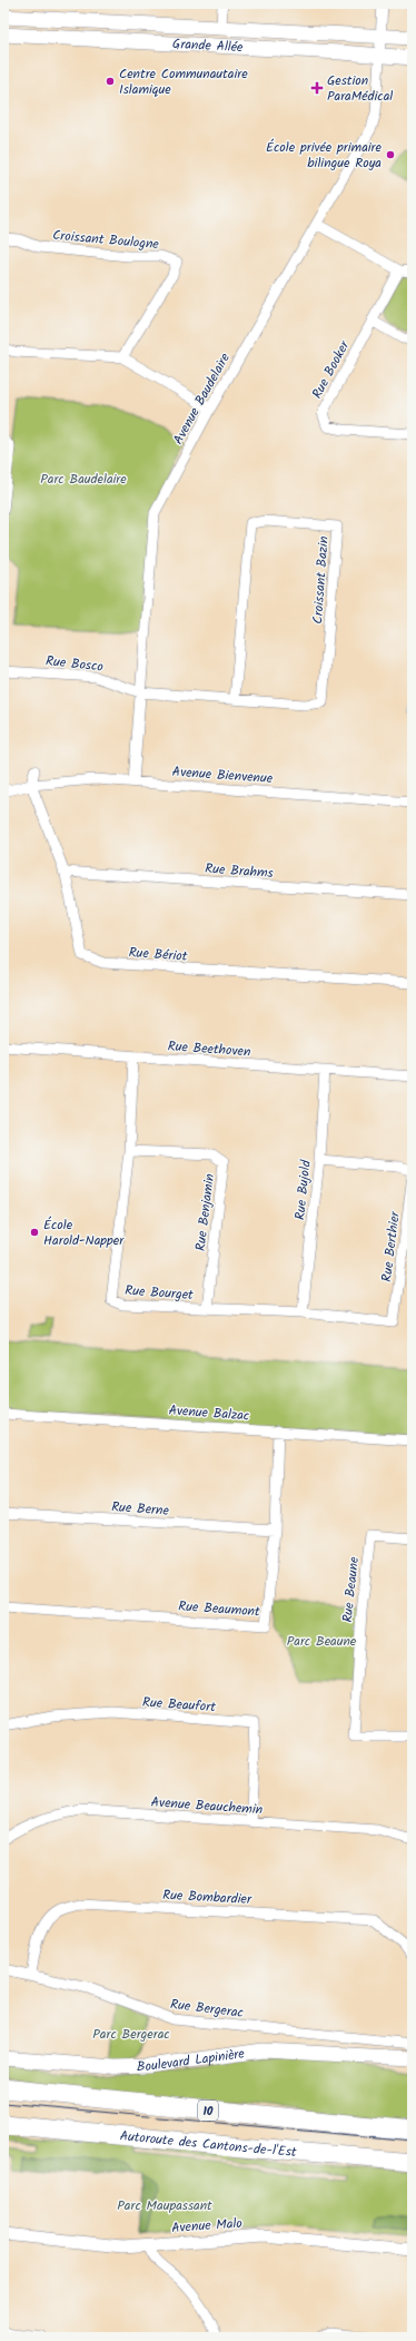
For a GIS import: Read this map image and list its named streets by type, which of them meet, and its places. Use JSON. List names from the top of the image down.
{
  "streets": {
    "highway": ["10", "Autoroute des Cantons-de-l'Est"],
    "main road": ["Grande Allée", "Boulevard Lapinière"],
    "street": [
      "Croissant Boulogne",
      "Rue Booker",
      "Avenue Baudelaire",
      "Croissant Bazin",
      "Rue Bosco",
      "Avenue Bienvenue",
      "Rue Brahms",
      "Rue Bériot",
      "Rue Beethoven",
      "Rue Bujold",
      "Rue Benjamin",
      "Rue Berthier",
      "Rue Bourget",
      "Avenue Balzac",
      "Rue Berne",
      "Rue Beaune",
      "Rue Beaumont",
      "Rue Beaufort",
      "Avenue Beauchemin",
      "Rue Bombardier",
      "Rue Bergerac",
      "Avenue Malo"
    ]
  },
  "crossings": [
    ["Grande Allée", "Avenue Baudelaire"],
    ["Avenue Baudelaire", "Croissant Bazin"],
    ["Avenue Baudelaire", "Rue Bosco"],
    ["Avenue Baudelaire", "Avenue Bienvenue"],
    ["Croissant Bazin", "Rue Bosco"],
    ["Avenue Bienvenue", "Rue Bériot"],
    ["Rue Brahms", "Rue Bériot"],
    ["Rue Beethoven", "Rue Bujold"],
    ["Rue Beethoven", "Rue Bourget"],
    ["Rue Bujold", "Rue Bourget"],
    ["Rue Benjamin", "Rue Bourget"],
    ["Rue Berthier", "Rue Bourget"],
    ["Avenue Balzac", "Rue Beaumont"],
    ["Rue Berne", "Rue Beaumont"],
    ["Rue Beaufort", "Avenue Beauchemin"],
    ["Rue Bombardier", "Rue Bergerac"]
  ],
  "parks": [
    "Parc Baudelaire",
    "Parc Beaune",
    "Parc Bergerac",
    "Parc Maupassant"
  ],
  "places": {
    "other": ["Centre Communautaire Islamique", "École privée primaire bilingue Roya", "École Harold-Napper"],
    "health": ["Gestion ParaMédical"]
  }
}
